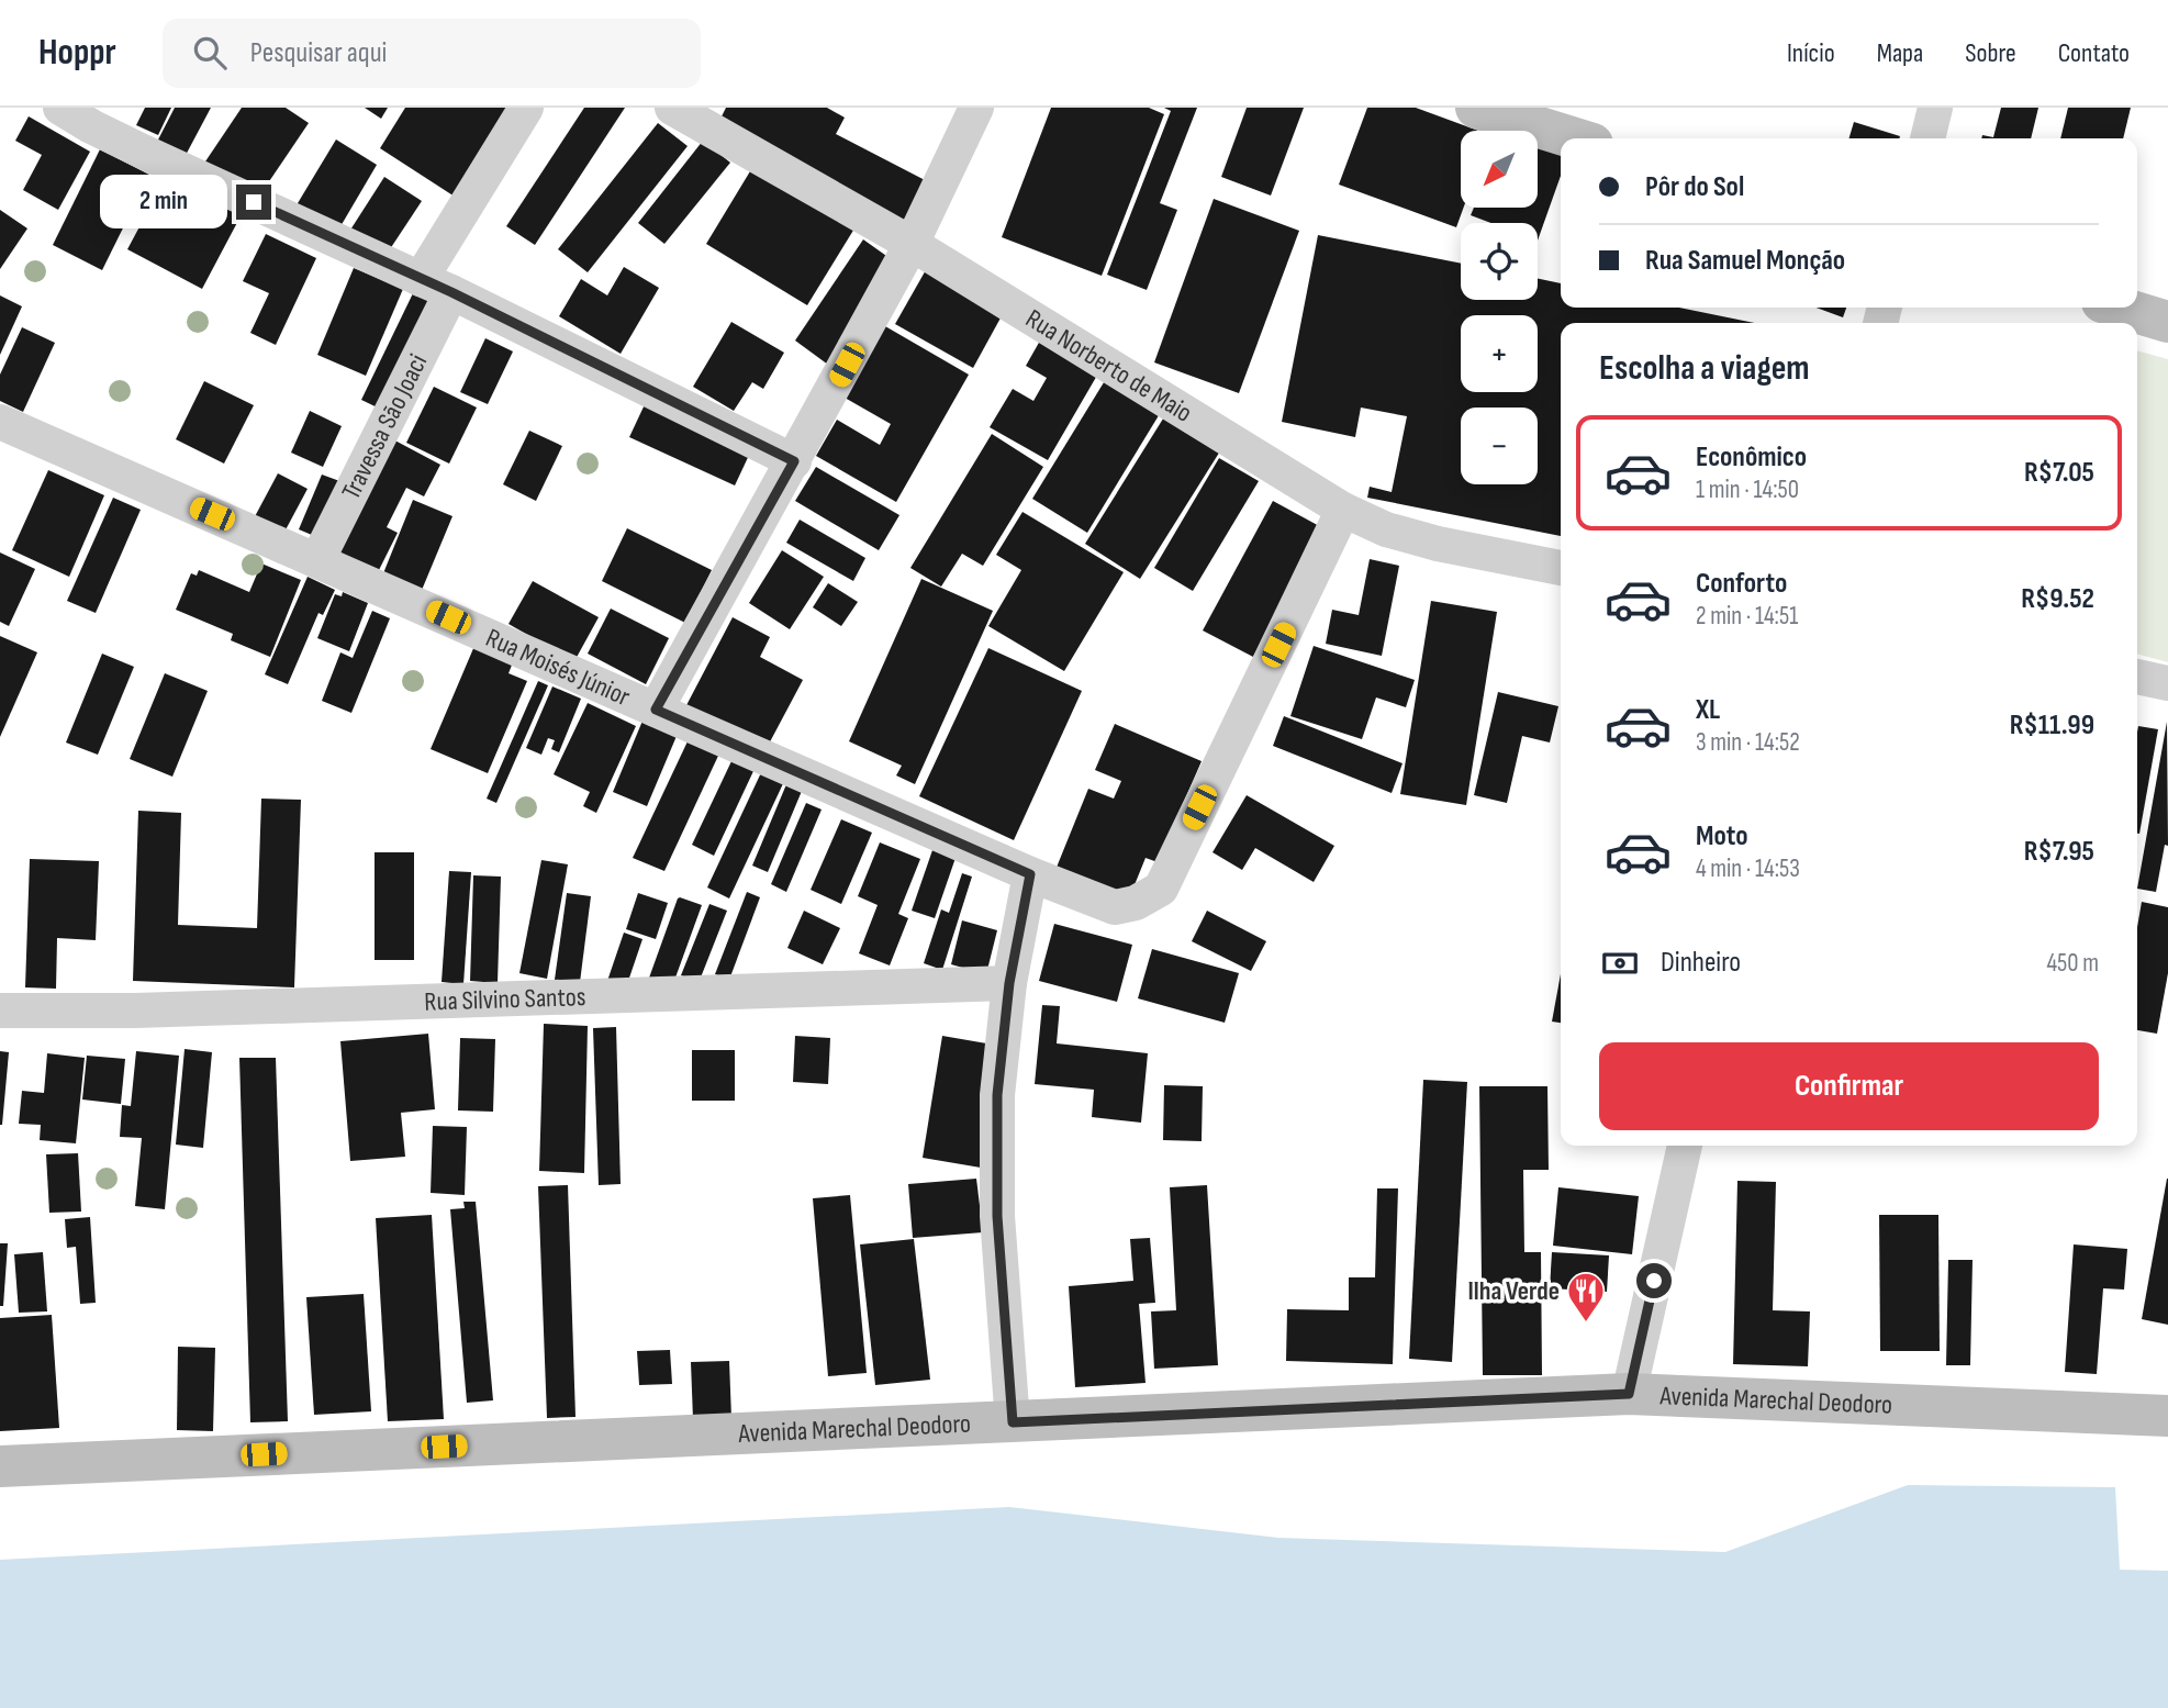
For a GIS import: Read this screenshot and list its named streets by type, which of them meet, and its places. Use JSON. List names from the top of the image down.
{
  "streets": {
    "street": [
      "Rua Norberto de Maio",
      "Travessa São Joaci",
      "Rua Moisés Júnior",
      "Rua Silvino Santos",
      "Avenida Marechal Deodoro"
    ]
  },
  "crossings": [
    ["Rua Norberto de Maio", "Rua Moisés Júnior"],
    ["Travessa São Joaci", "Rua Moisés Júnior"]
  ],
  "places": {
    "restaurant": ["Ilha Verde"]
  },
  "north": "bottom left",
  "page": {
    "header": "Hoppr",
    "search": "Pesquisar aqui",
    "nav": [
      "Início",
      "Mapa",
      "Sobre",
      "Contato"
    ],
    "map_buttons": ["+", "−"],
    "banner": ["Pôr do Sol", "Rua Samuel Monção"],
    "bubble": "2 min",
    "heading": "Escolha a viagem",
    "list": [
      {
        "name": "Econômico",
        "note": "1 min · 14:50",
        "value": "R$7.05"
      },
      {
        "name": "Conforto",
        "note": "2 min · 14:51",
        "value": "R$9.52"
      },
      {
        "name": "XL",
        "note": "3 min · 14:52",
        "value": "R$11.99"
      },
      {
        "name": "Moto",
        "note": "4 min · 14:53",
        "value": "R$7.95"
      }
    ],
    "pay": ["Dinheiro", "450 m"],
    "buttons": "Confirmar"
  }
}
